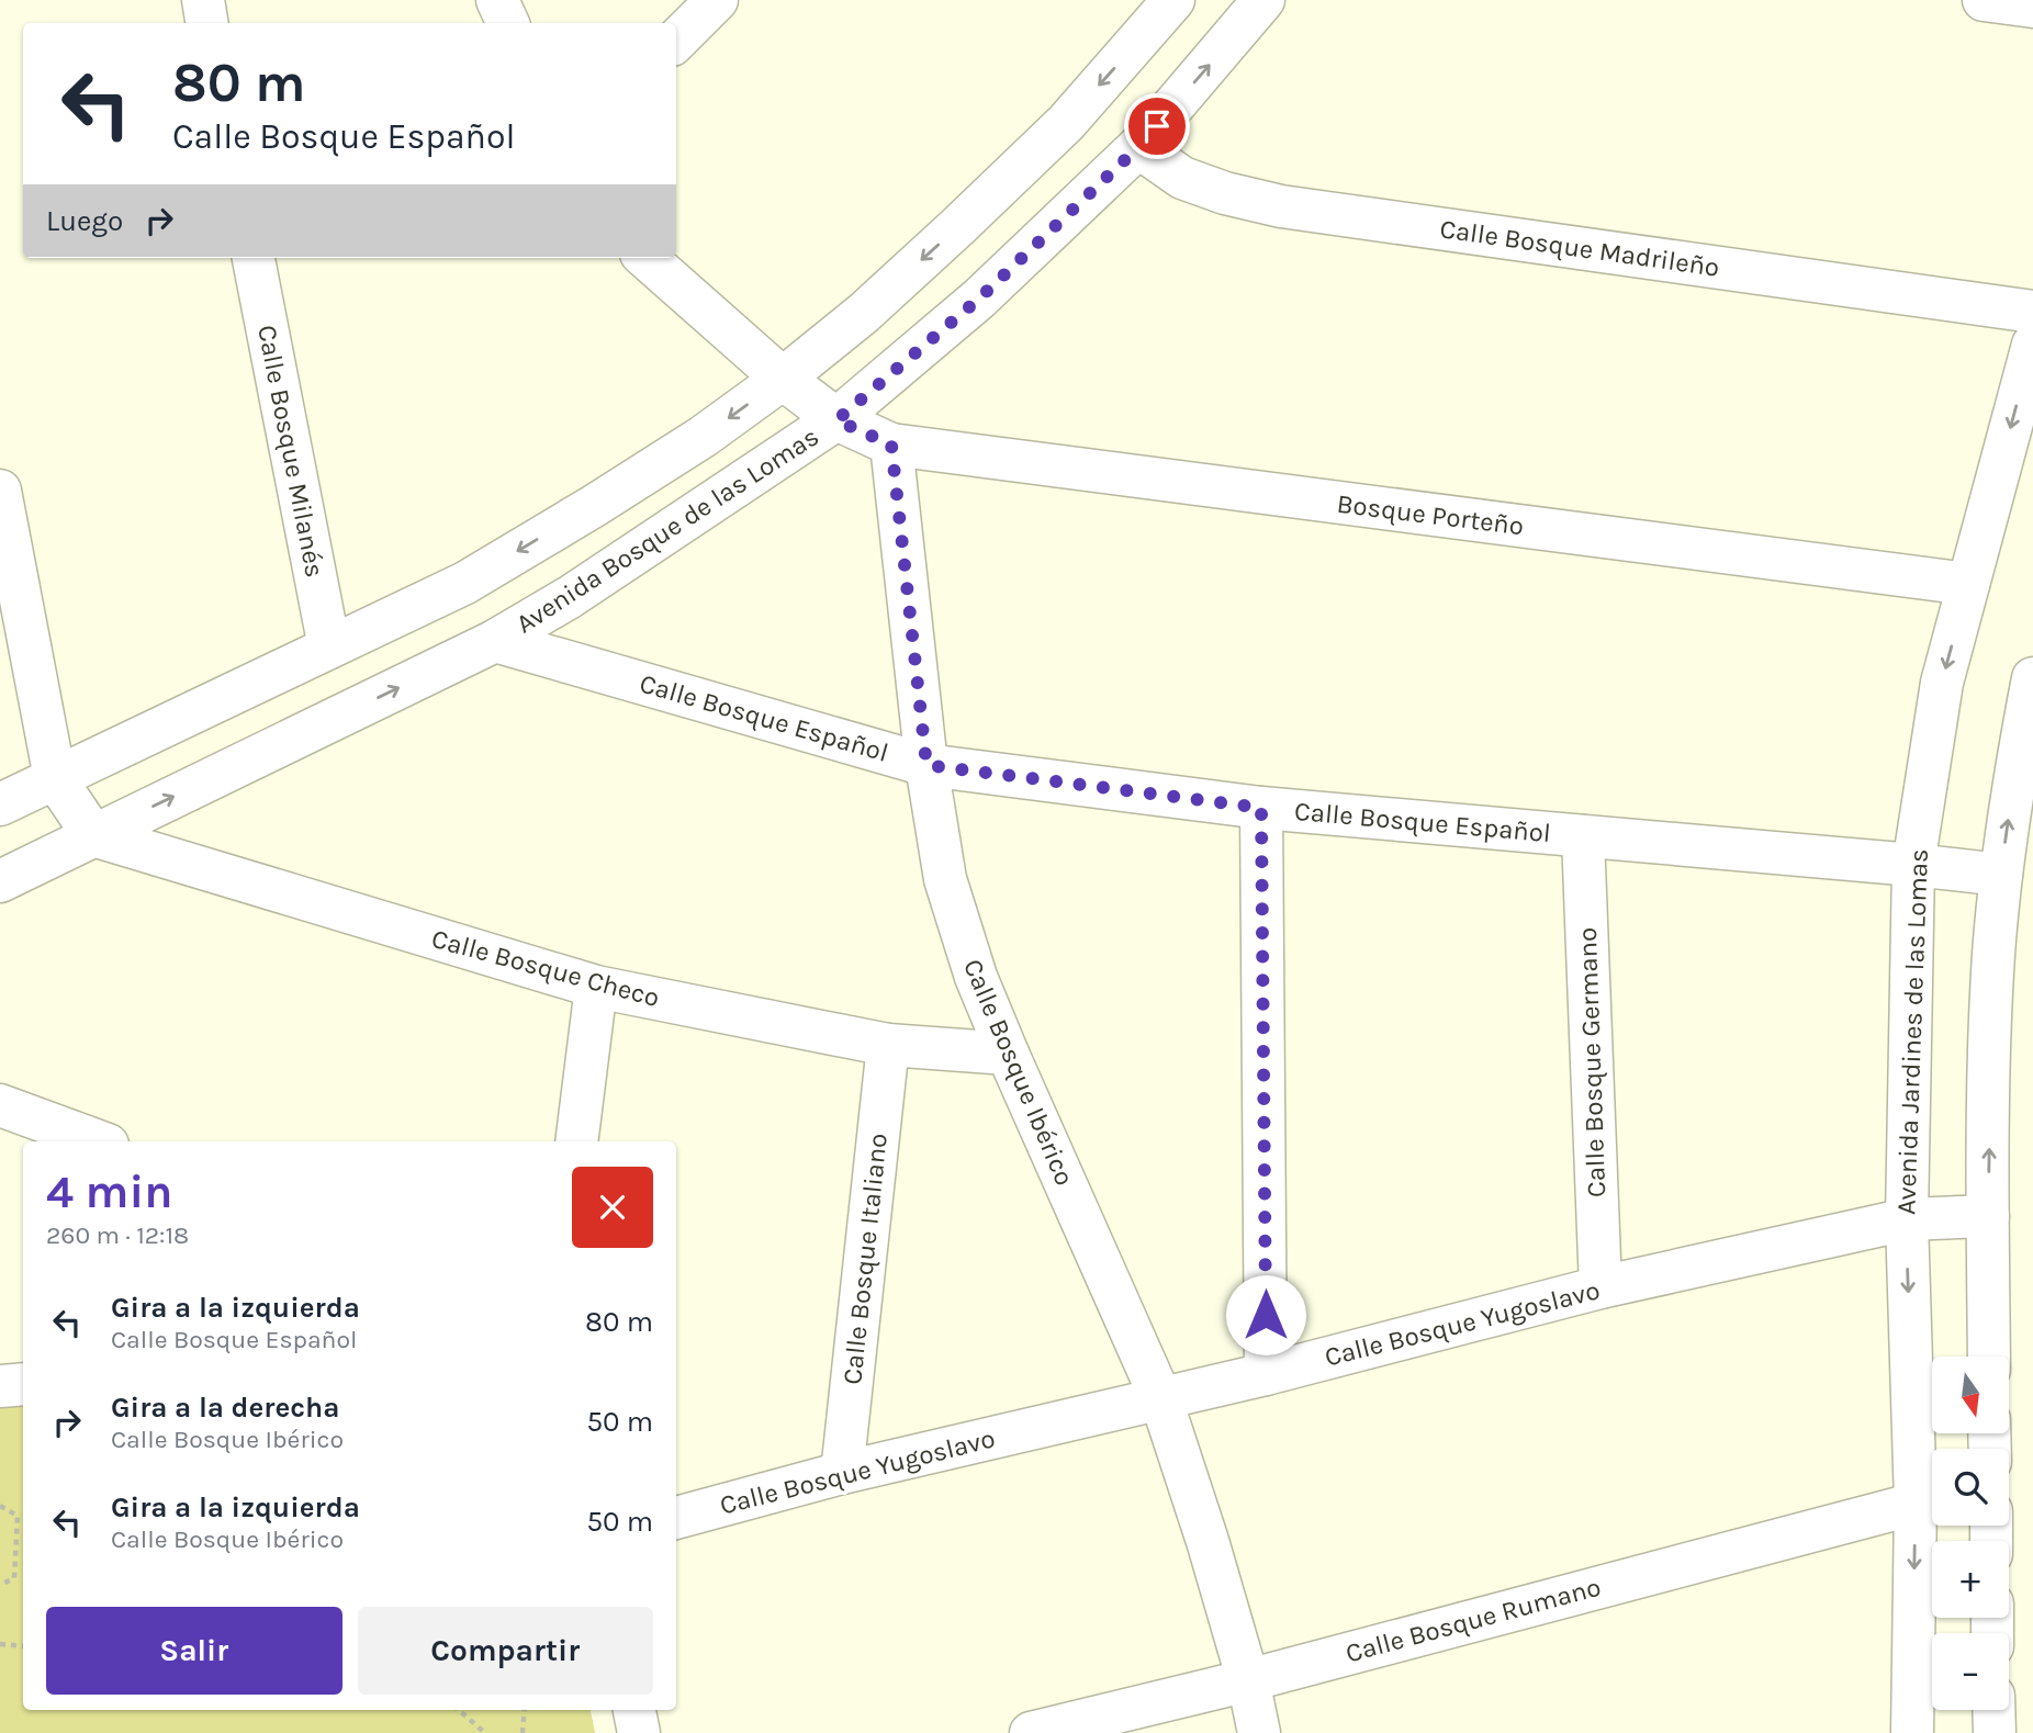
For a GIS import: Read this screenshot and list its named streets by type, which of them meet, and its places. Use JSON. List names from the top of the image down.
{
  "streets": {
    "street": [
      "Calle Bosque Madrileño",
      "Calle Bosque Milanés",
      "Bosque Porteño",
      "Avenida Bosque de las Lomas",
      "Calle Bosque Español",
      "Calle Bosque Checo",
      "Avenida Jardines de las Lomas",
      "Calle Bosque Germano",
      "Calle Bosque Ibérico",
      "Calle Bosque Italiano",
      "Calle Bosque Yugoslavo",
      "Calle Bosque Rumano"
    ]
  },
  "crossings": [
    ["Calle Bosque Madrileño", "Avenida Bosque de las Lomas"],
    ["Bosque Porteño", "Avenida Jardines de las Lomas"],
    ["Bosque Porteño", "Calle Bosque Ibérico"],
    ["Avenida Bosque de las Lomas", "Calle Bosque Español"],
    ["Avenida Bosque de las Lomas", "Calle Bosque Checo"],
    ["Calle Bosque Español", "Avenida Jardines de las Lomas"],
    ["Calle Bosque Español", "Calle Bosque Germano"],
    ["Calle Bosque Español", "Calle Bosque Ibérico"],
    ["Calle Bosque Checo", "Calle Bosque Ibérico"],
    ["Calle Bosque Checo", "Calle Bosque Italiano"],
    ["Avenida Jardines de las Lomas", "Calle Bosque Yugoslavo"],
    ["Avenida Jardines de las Lomas", "Calle Bosque Rumano"],
    ["Calle Bosque Germano", "Calle Bosque Yugoslavo"],
    ["Calle Bosque Ibérico", "Calle Bosque Yugoslavo"],
    ["Calle Bosque Ibérico", "Calle Bosque Rumano"],
    ["Calle Bosque Italiano", "Calle Bosque Yugoslavo"]
  ],
  "north": "bottom",
  "page": {
    "turn": ["80 m", "Calle Bosque Español"],
    "then": "Luego",
    "heading": ["4 min", "260 m · 12:18"],
    "list": [
      {
        "name": "Gira a la izquierda",
        "note": "Calle Bosque Español",
        "value": "80 m"
      },
      {
        "name": "Gira a la derecha",
        "note": "Calle Bosque Ibérico",
        "value": "50 m"
      },
      {
        "name": "Gira a la izquierda",
        "note": "Calle Bosque Ibérico",
        "value": "50 m"
      }
    ],
    "map_buttons": ["+", "−"],
    "buttons": ["Salir", "Compartir"]
  }
}
